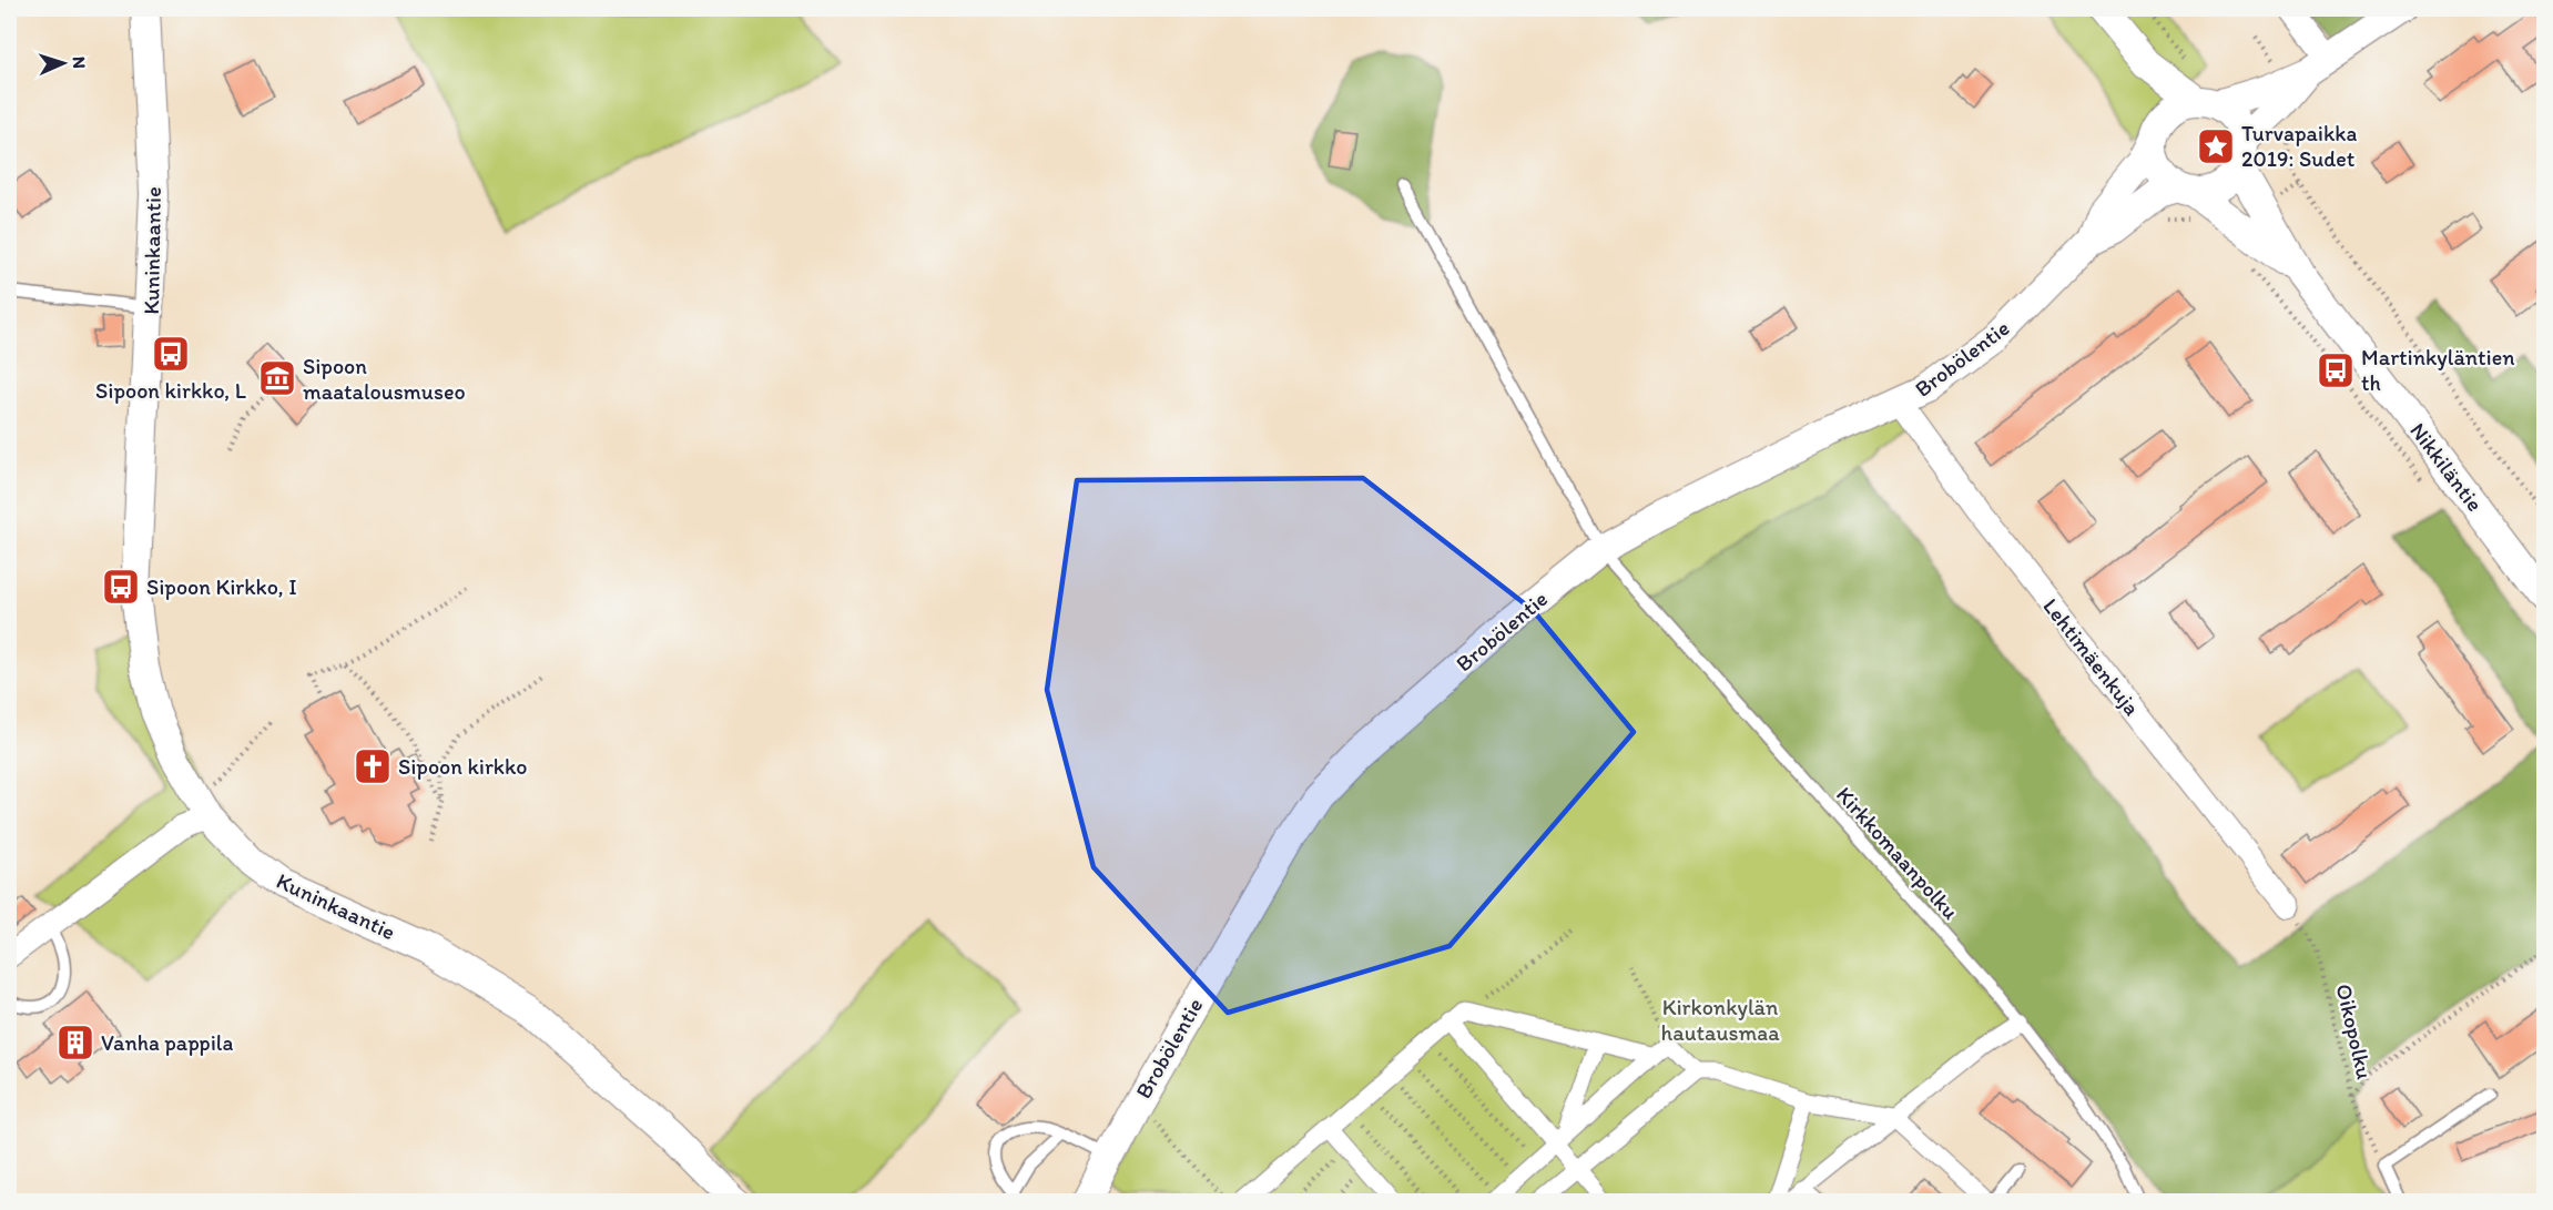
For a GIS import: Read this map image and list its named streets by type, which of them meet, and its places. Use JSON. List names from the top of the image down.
{
  "streets": {
    "street": [
      "Kuninkaantie",
      "Brobölentie",
      "Nikkiläntie",
      "Lehtimäenkuja"
    ],
    "lane": ["Kirkkomaanpolku"],
    "path": ["Oikopolku"]
  },
  "crossings": [
    ["Brobölentie", "Nikkiläntie"],
    ["Brobölentie", "Lehtimäenkuja"],
    ["Brobölentie", "Kirkkomaanpolku"],
    ["Lehtimäenkuja", "Oikopolku"]
  ],
  "parks": ["Kirkonkylän hautausmaa"],
  "places": {
    "place": ["Turvapaikka 2019: Sudet"],
    "bus stop": ["Sipoon kirkko, L", "Martinkyläntien th", "Sipoon Kirkko, I"],
    "museum": ["Sipoon maatalousmuseo"],
    "church": ["Sipoon kirkko"],
    "building": ["Vanha pappila"]
  },
  "north": "right"
}
